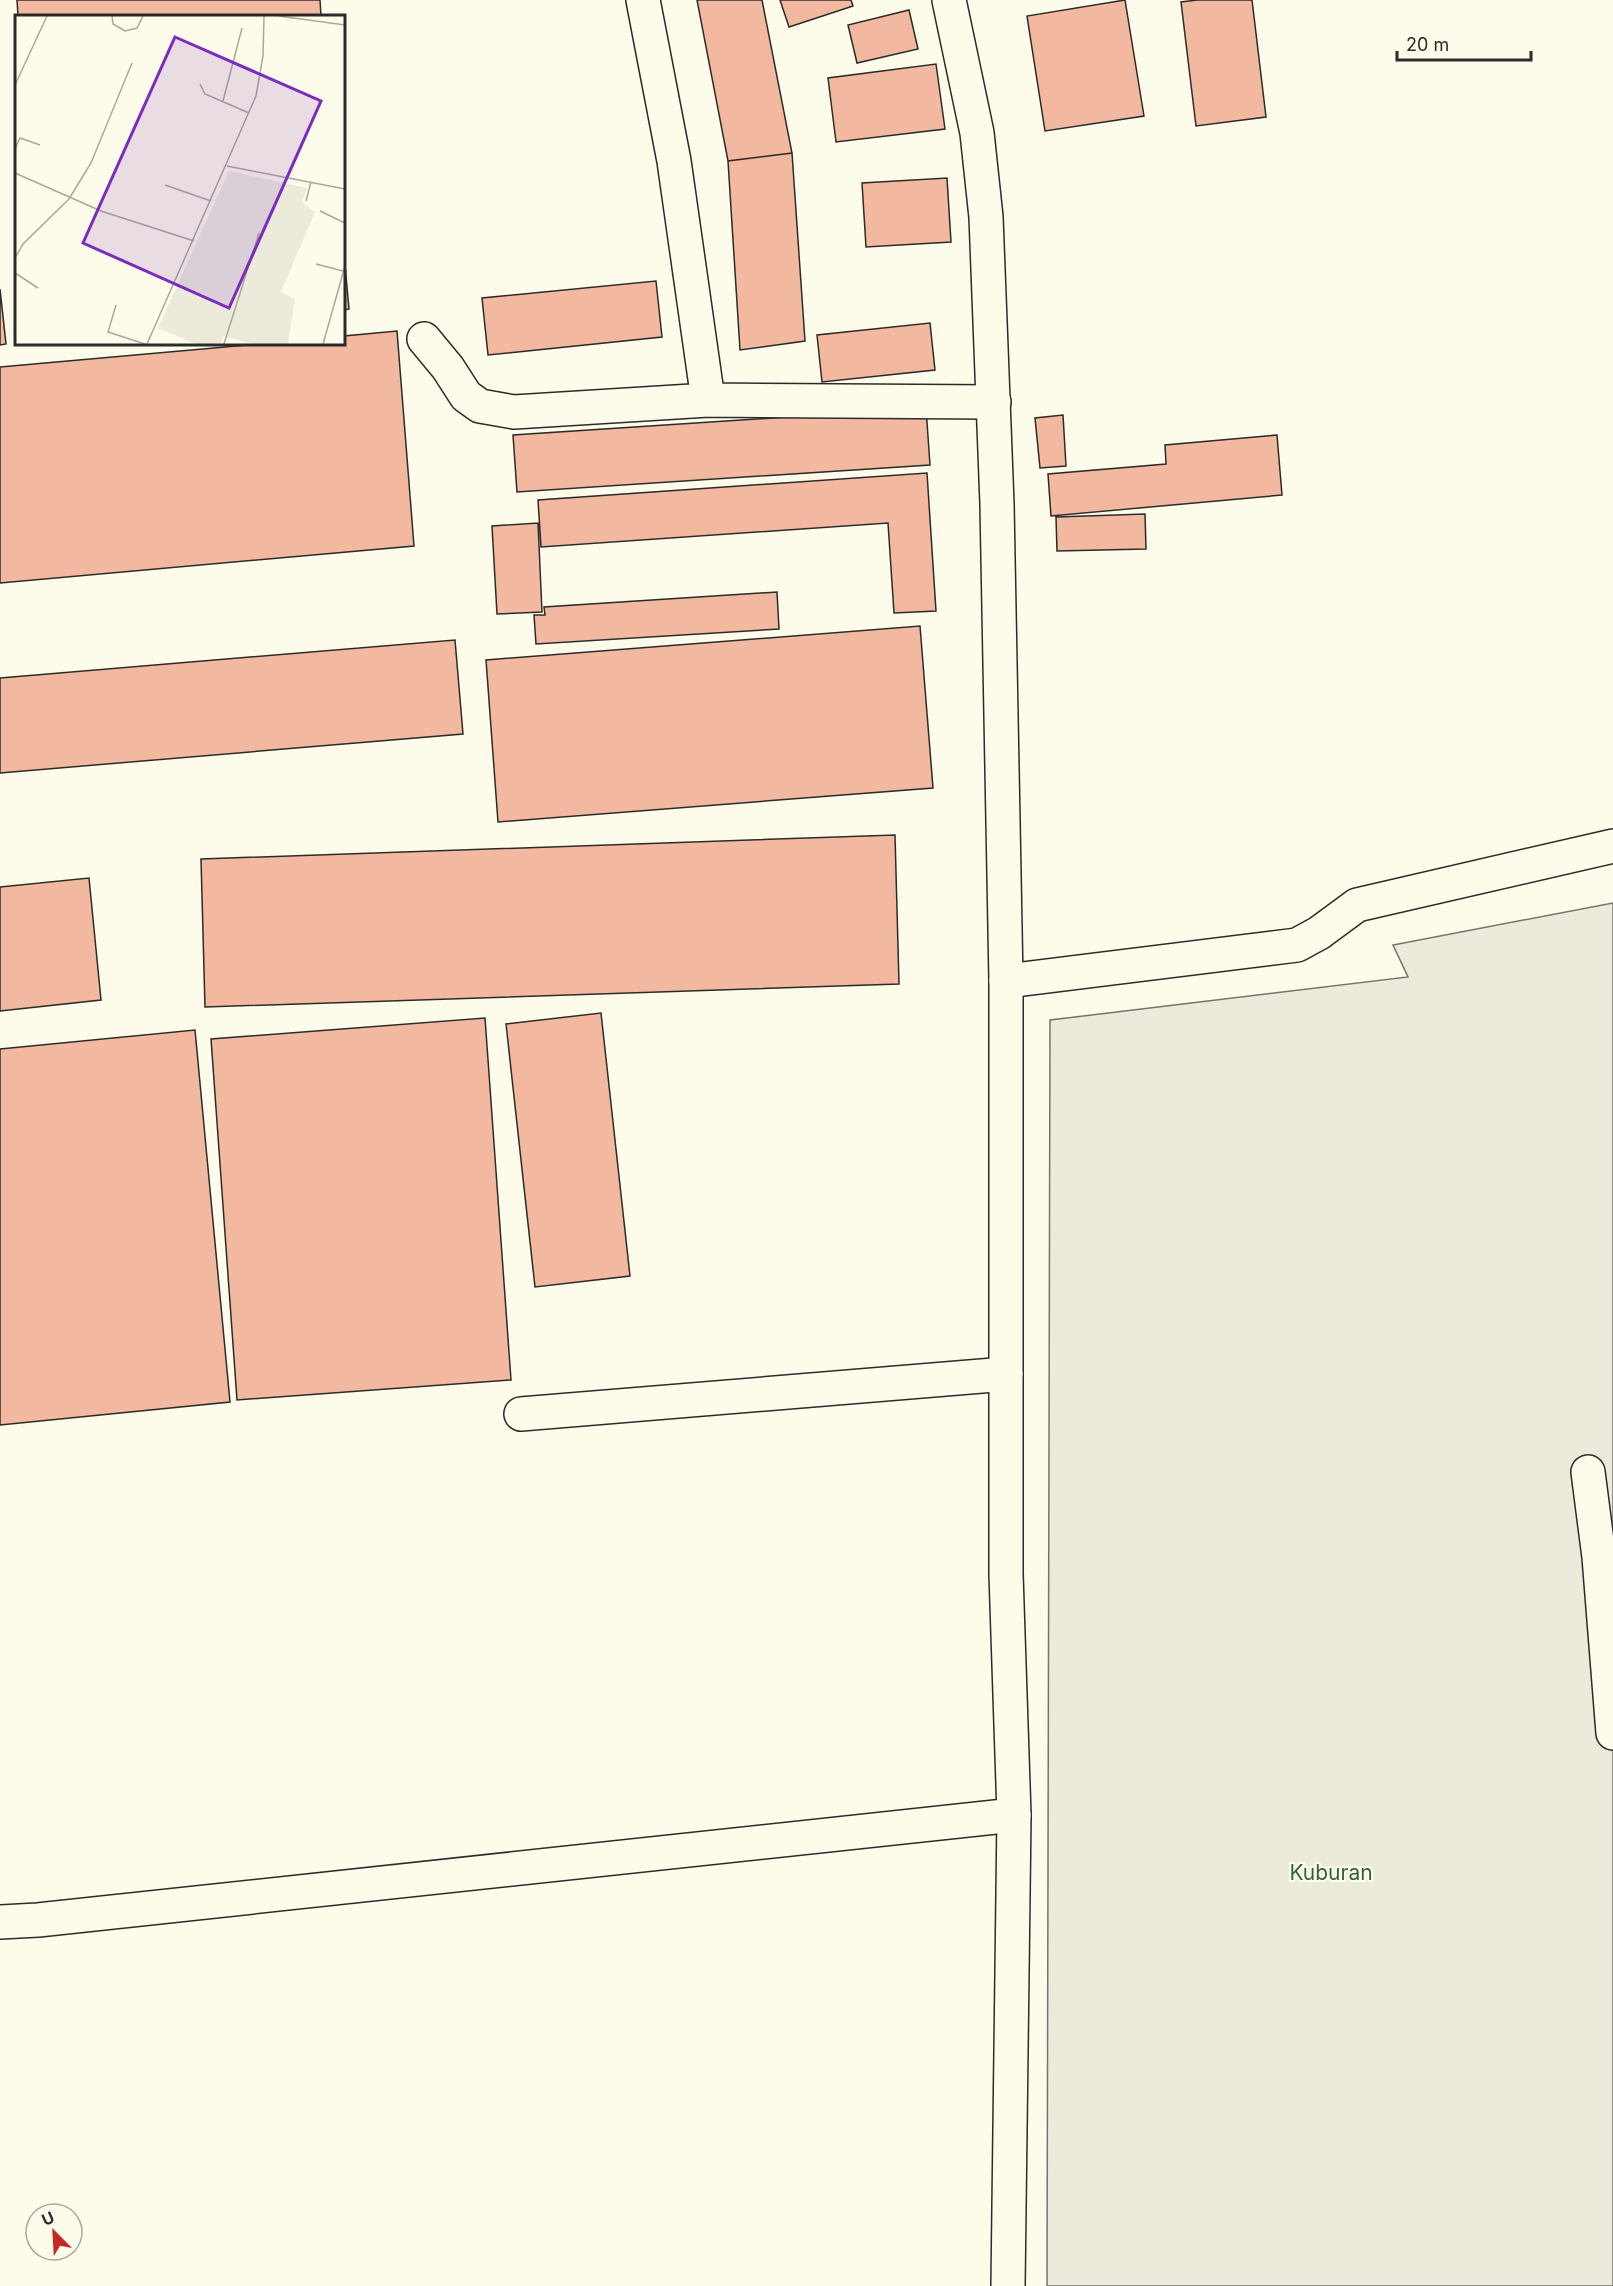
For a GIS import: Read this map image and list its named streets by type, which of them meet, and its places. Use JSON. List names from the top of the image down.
{
  "parks": ["Kuburan"],
  "scale_bar": "20 m",
  "north": "top left"
}
